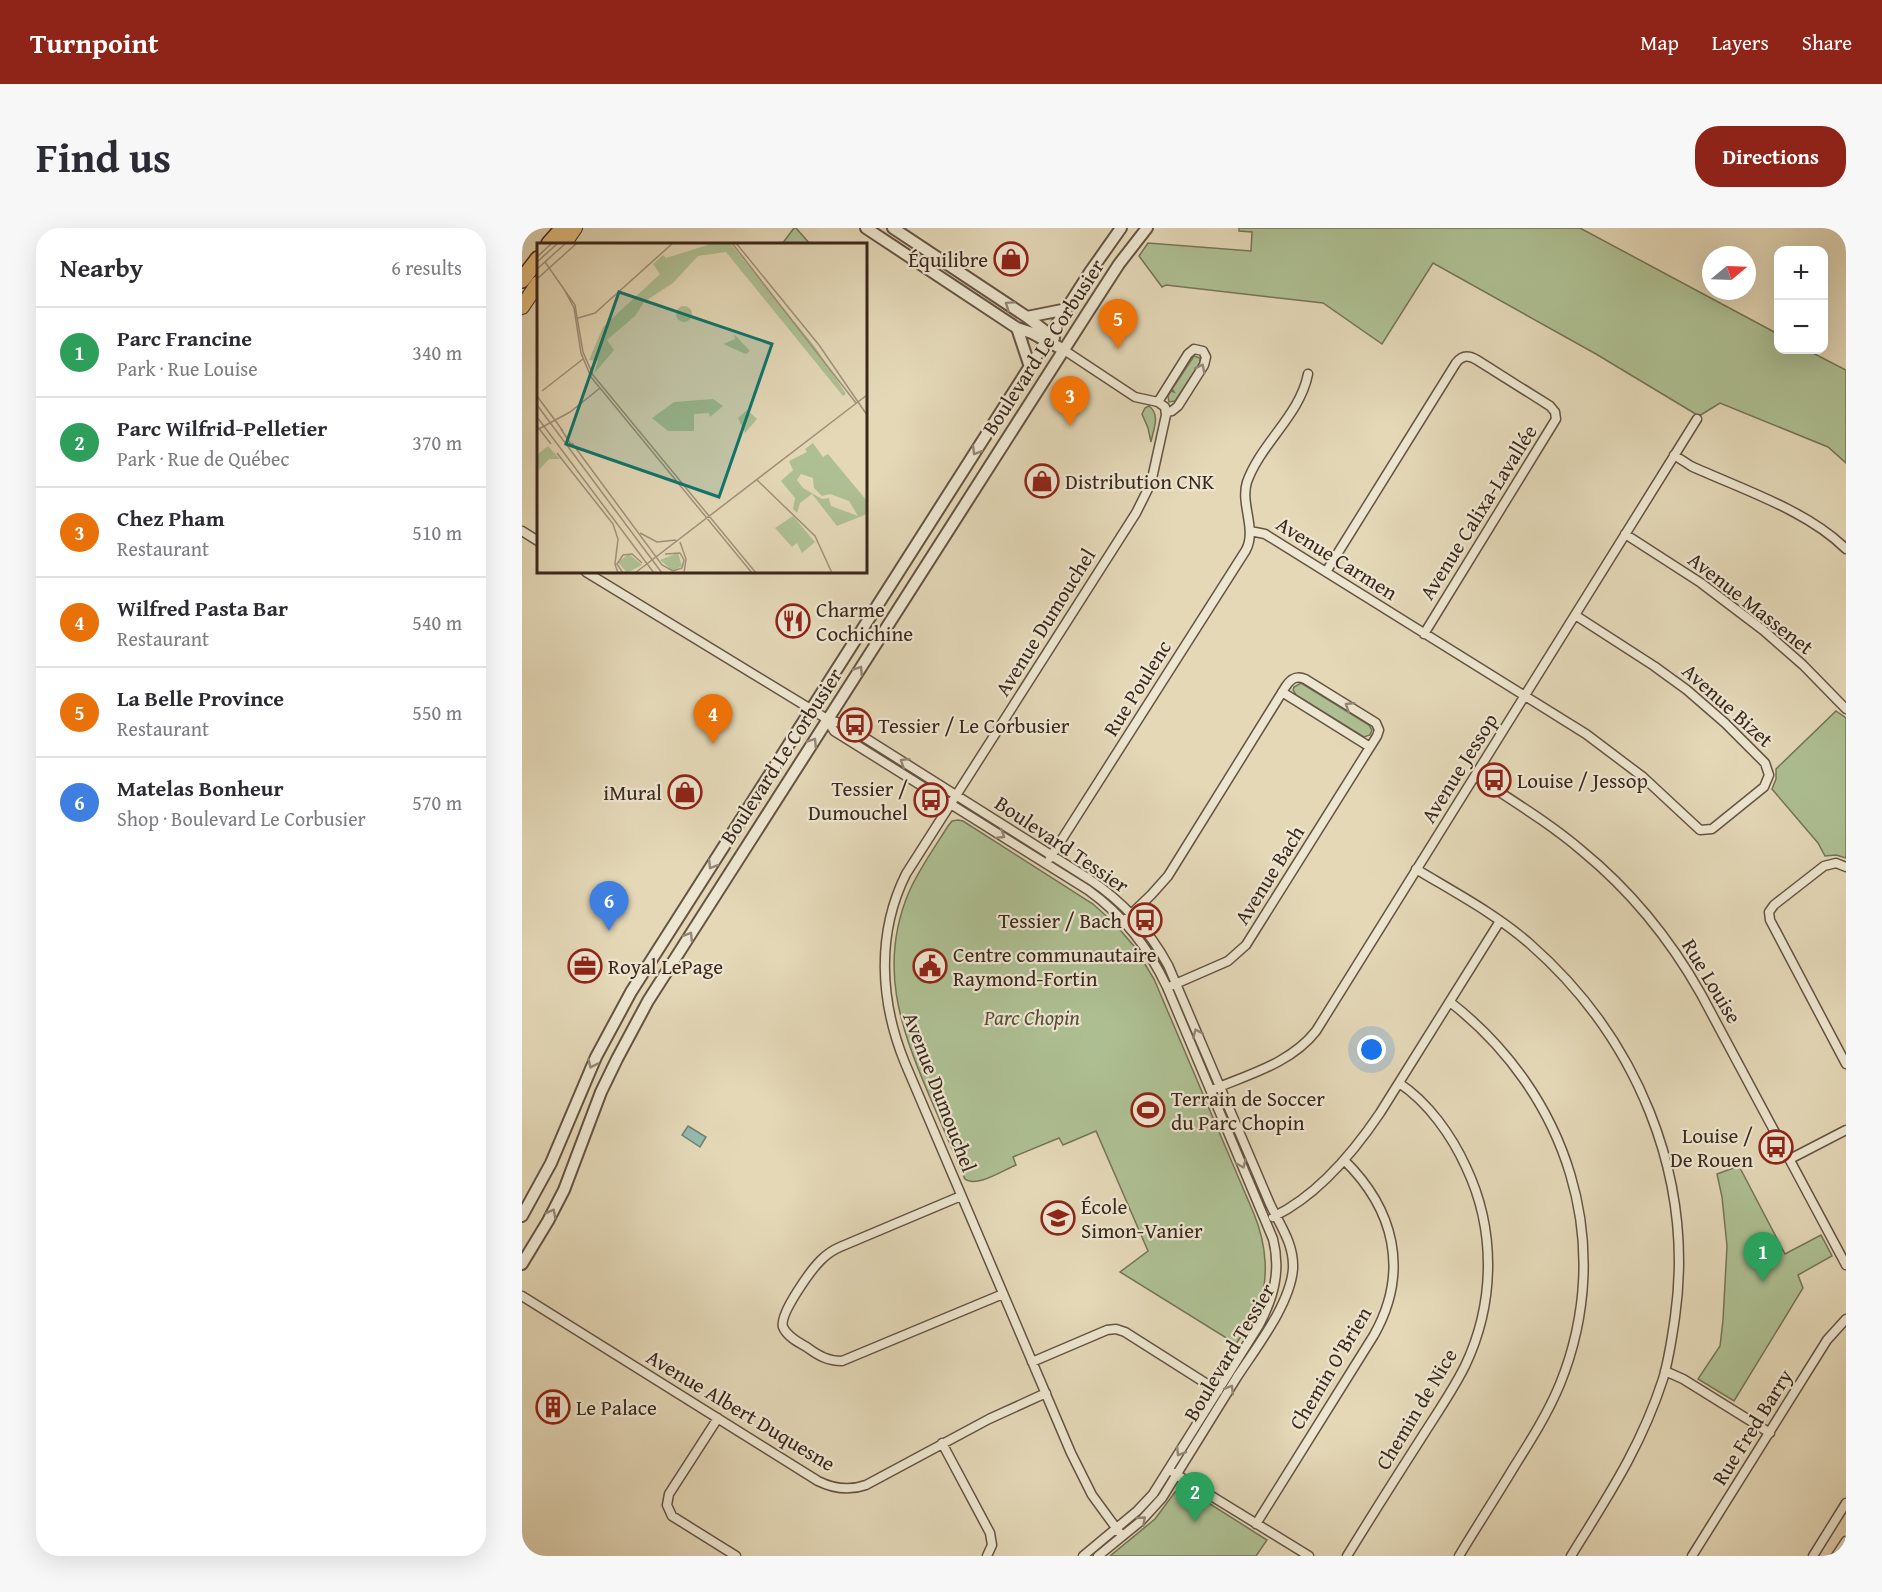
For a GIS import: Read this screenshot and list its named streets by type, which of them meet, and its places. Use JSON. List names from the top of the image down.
{
  "streets": {
    "street": [
      "Boulevard Le Corbusier",
      "Avenue Calixa-Lavallée",
      "Avenue Carmen",
      "Avenue Massenet",
      "Avenue Dumouchel",
      "Rue Poulenc",
      "Avenue Bizet",
      "Avenue Jessop",
      "Boulevard Tessier",
      "Avenue Bach",
      "Rue Louise",
      "Chemin O'Brien",
      "Chemin de Nice",
      "Avenue Albert Duquesne",
      "Rue Fred Barry"
    ]
  },
  "crossings": [
    ["Boulevard Le Corbusier", "Boulevard Tessier"],
    ["Avenue Calixa-Lavallée", "Avenue Carmen"],
    ["Avenue Carmen", "Rue Poulenc"],
    ["Avenue Carmen", "Avenue Bizet"],
    ["Avenue Carmen", "Avenue Jessop"],
    ["Avenue Massenet", "Avenue Jessop"],
    ["Avenue Dumouchel", "Boulevard Tessier"],
    ["Avenue Dumouchel", "Avenue Albert Duquesne"],
    ["Rue Poulenc", "Boulevard Tessier"],
    ["Avenue Bizet", "Avenue Jessop"],
    ["Avenue Jessop", "Boulevard Tessier"],
    ["Avenue Jessop", "Rue Louise"],
    ["Boulevard Tessier", "Avenue Bach"]
  ],
  "parks": ["Parc Chopin"],
  "places": {
    "shop": ["Équilibre", "Distribution CNK", "iMural"],
    "restaurant": ["Charme Cochichine"],
    "bus stop": [
      "Tessier / Le Corbusier",
      "Louise / Jessop",
      "Tessier / Dumouchel",
      "Tessier / Bach",
      "Louise / De Rouen"
    ],
    "office": ["Royal LePage"],
    "public building": ["Centre communautaire Raymond-Fortin"],
    "sports": ["Terrain de Soccer du Parc Chopin"],
    "school or university": ["École Simon-Vanier"],
    "building": ["Le Palace"]
  },
  "north": "right",
  "page": {
    "header": "Turnpoint",
    "nav": ["Map", "Layers", "Share"],
    "title": "Find us",
    "buttons": "Directions",
    "heading": ["Nearby", "6 results"],
    "map_buttons": ["+", "−"],
    "pins": [
      "5",
      "3",
      "4",
      "6",
      "1",
      "2"
    ],
    "list": [
      {
        "mark": "1",
        "name": "Parc Francine",
        "note": "Park · Rue Louise",
        "value": "340 m"
      },
      {
        "mark": "2",
        "name": "Parc Wilfrid-Pelletier",
        "note": "Park · Rue de Québec",
        "value": "370 m"
      },
      {
        "mark": "3",
        "name": "Chez Pham",
        "note": "Restaurant",
        "value": "510 m"
      },
      {
        "mark": "4",
        "name": "Wilfred Pasta Bar",
        "note": "Restaurant",
        "value": "540 m"
      },
      {
        "mark": "5",
        "name": "La Belle Province",
        "note": "Restaurant",
        "value": "550 m"
      },
      {
        "mark": "6",
        "name": "Matelas Bonheur",
        "note": "Shop · Boulevard Le Corbusier",
        "value": "570 m"
      }
    ]
  }
}
